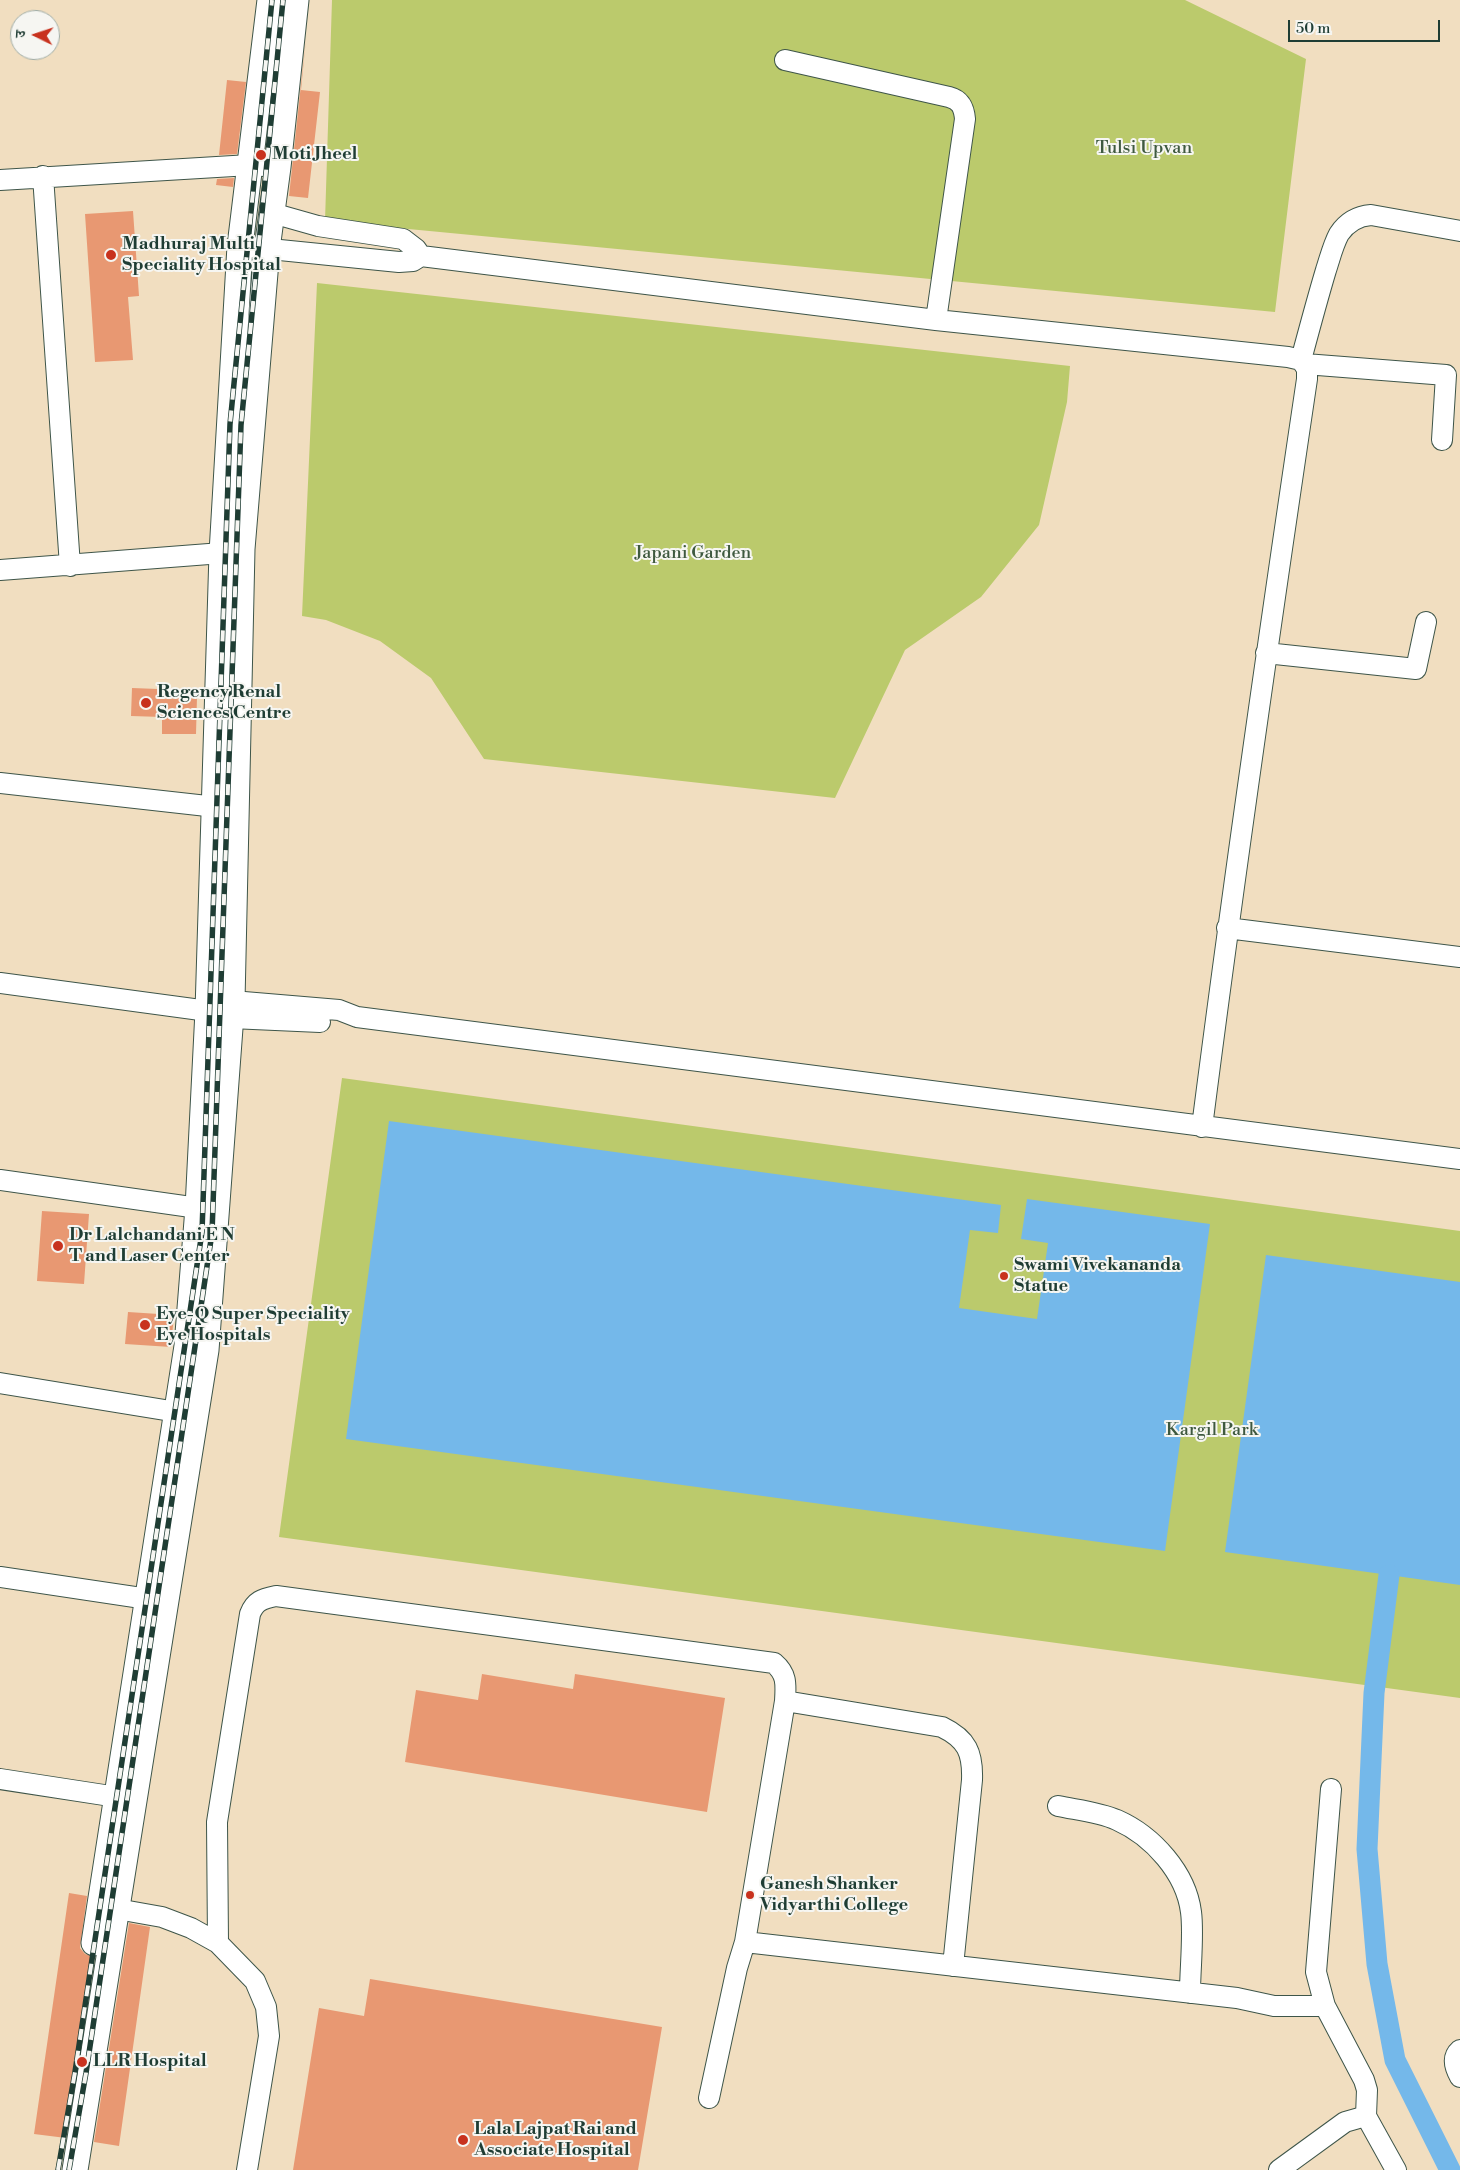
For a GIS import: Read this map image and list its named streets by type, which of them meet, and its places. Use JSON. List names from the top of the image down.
{
  "parks": ["Tulsi Upvan", "Japani Garden", "Kargil Park"],
  "places": [
    "Moti Jheel",
    "Madhuraj Multi Speciality Hospital",
    "Regency Renal Sciences Centre",
    "Dr Lalchandani E N T and Laser Center",
    "Swami Vivekananda Statue",
    "Eye-Q Super Speciality Eye Hospitals",
    "Ganesh Shanker Vidyarthi College",
    "LLR Hospital",
    "Lala Lajpat Rai and Associate Hospital"
  ],
  "scale_bar": "50 m",
  "north": "left"
}
